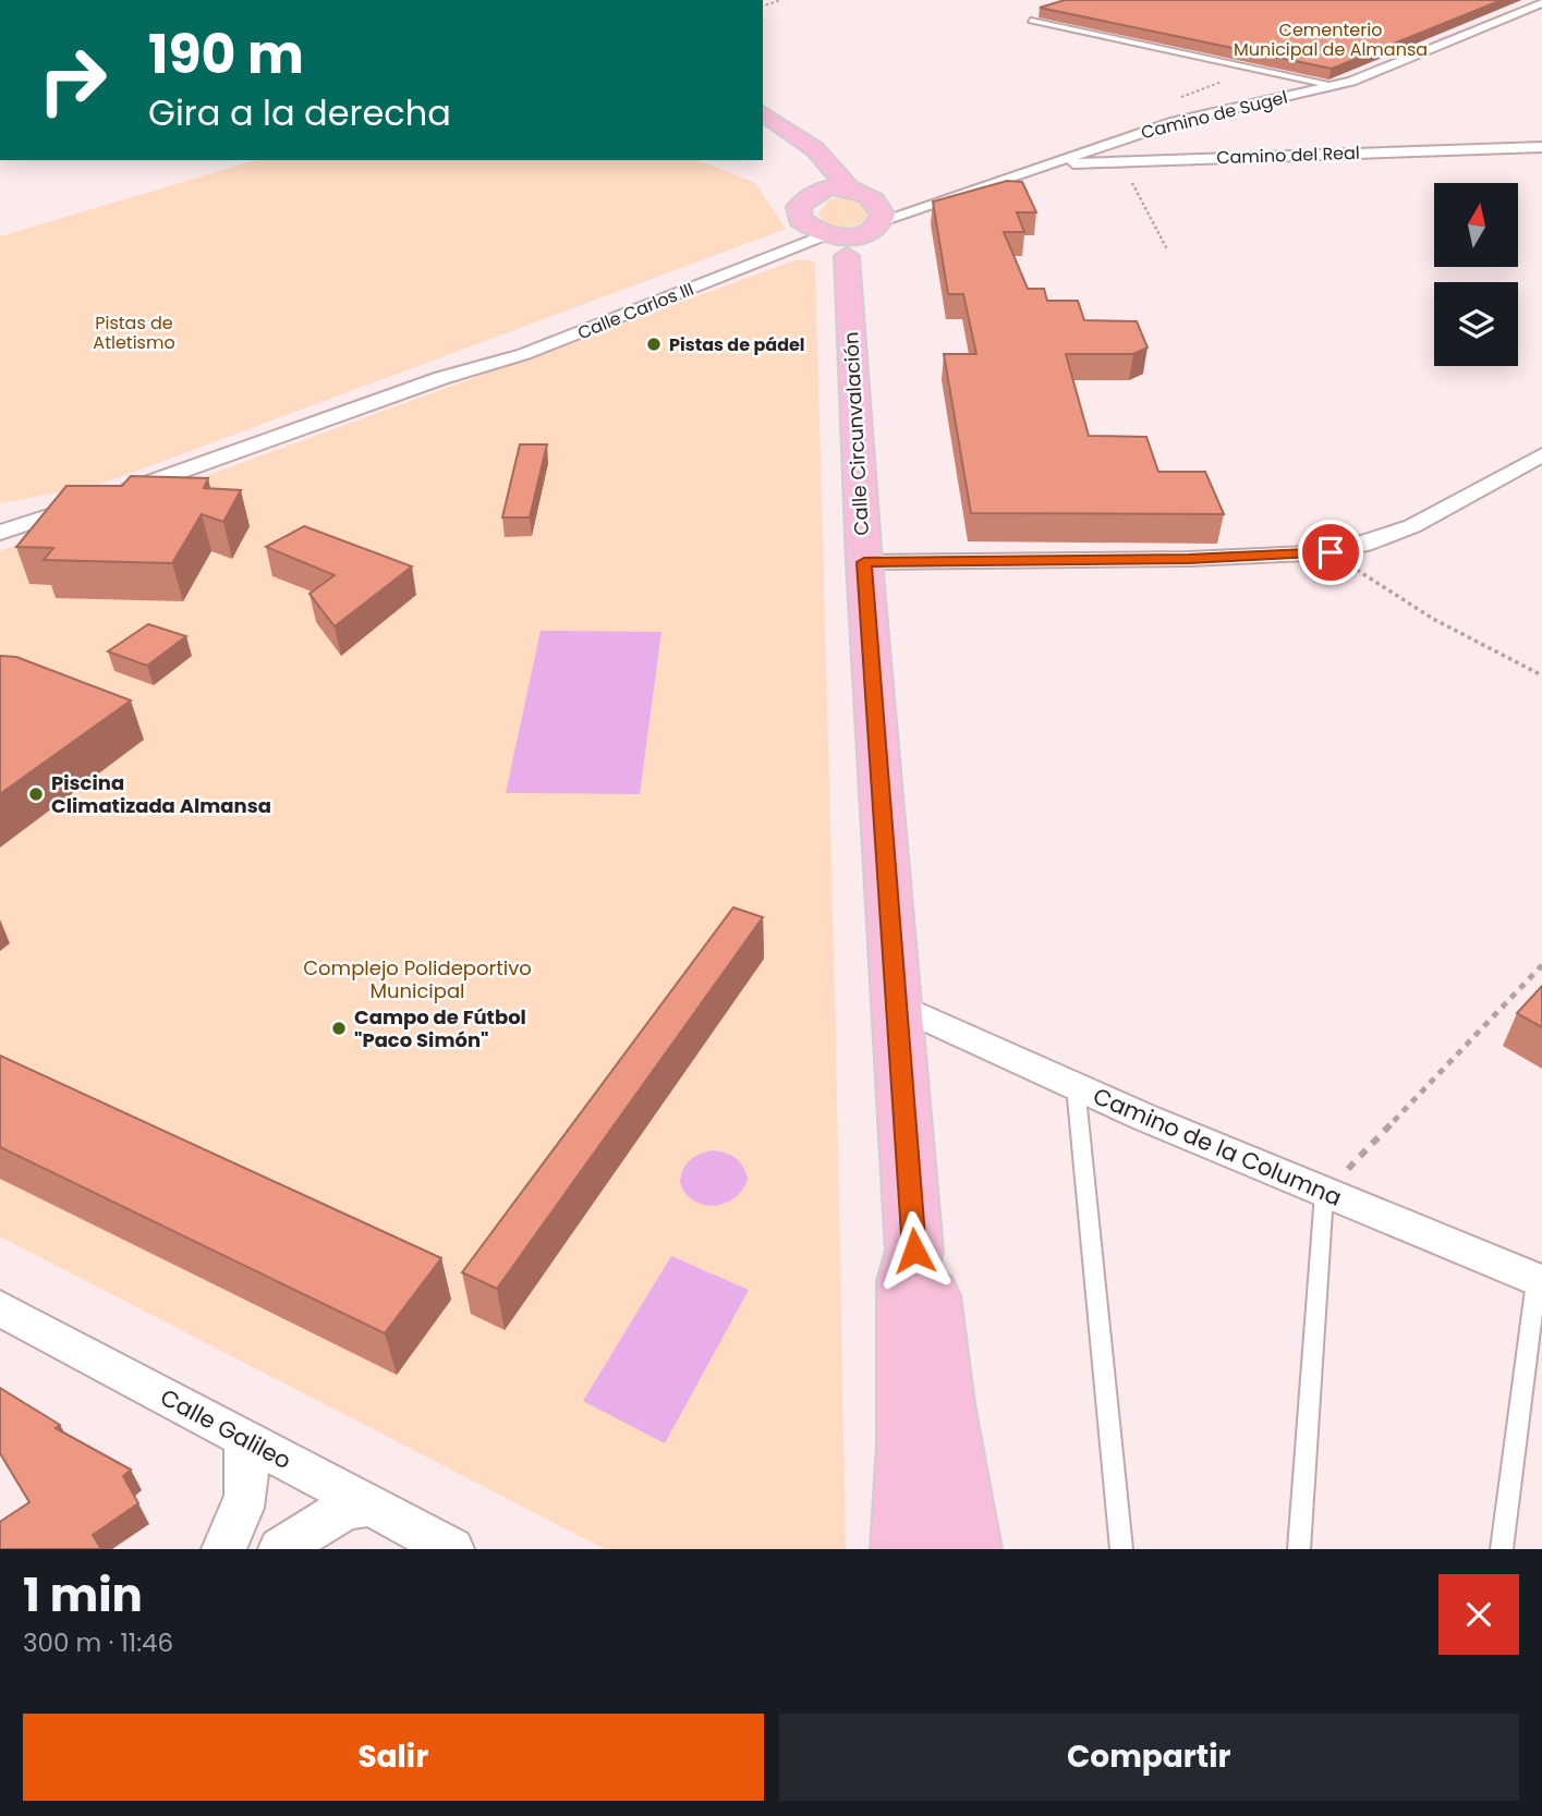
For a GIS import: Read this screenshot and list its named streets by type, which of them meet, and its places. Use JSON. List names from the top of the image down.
{
  "streets": {
    "main road": ["Calle Circunvalación"],
    "street": [
      "Camino de Sugel",
      "Camino del Real",
      "Calle Carlos III",
      "Camino de la Columna",
      "Calle Galileo"
    ]
  },
  "crossings": [
    ["Camino de Sugel", "Camino del Real"],
    ["Camino de Sugel", "Calle Carlos III"],
    ["Camino de Sugel", "Calle Circunvalación"],
    ["Calle Carlos III", "Calle Circunvalación"],
    ["Calle Circunvalación", "Camino de la Columna"]
  ],
  "parks": ["Cementerio Municipal de Almansa", "Pistas de Atletismo", "Complejo Polideportivo Municipal"],
  "places": ["Pistas de pádel", "Piscina Climatizada Almansa", "Campo de Fútbol \"Paco Simón\""],
  "north": "top",
  "page": {
    "turn": ["190 m", "Gira a la derecha"],
    "heading": ["1 min", "300 m · 11:46"],
    "buttons": ["Salir", "Compartir"]
  }
}
